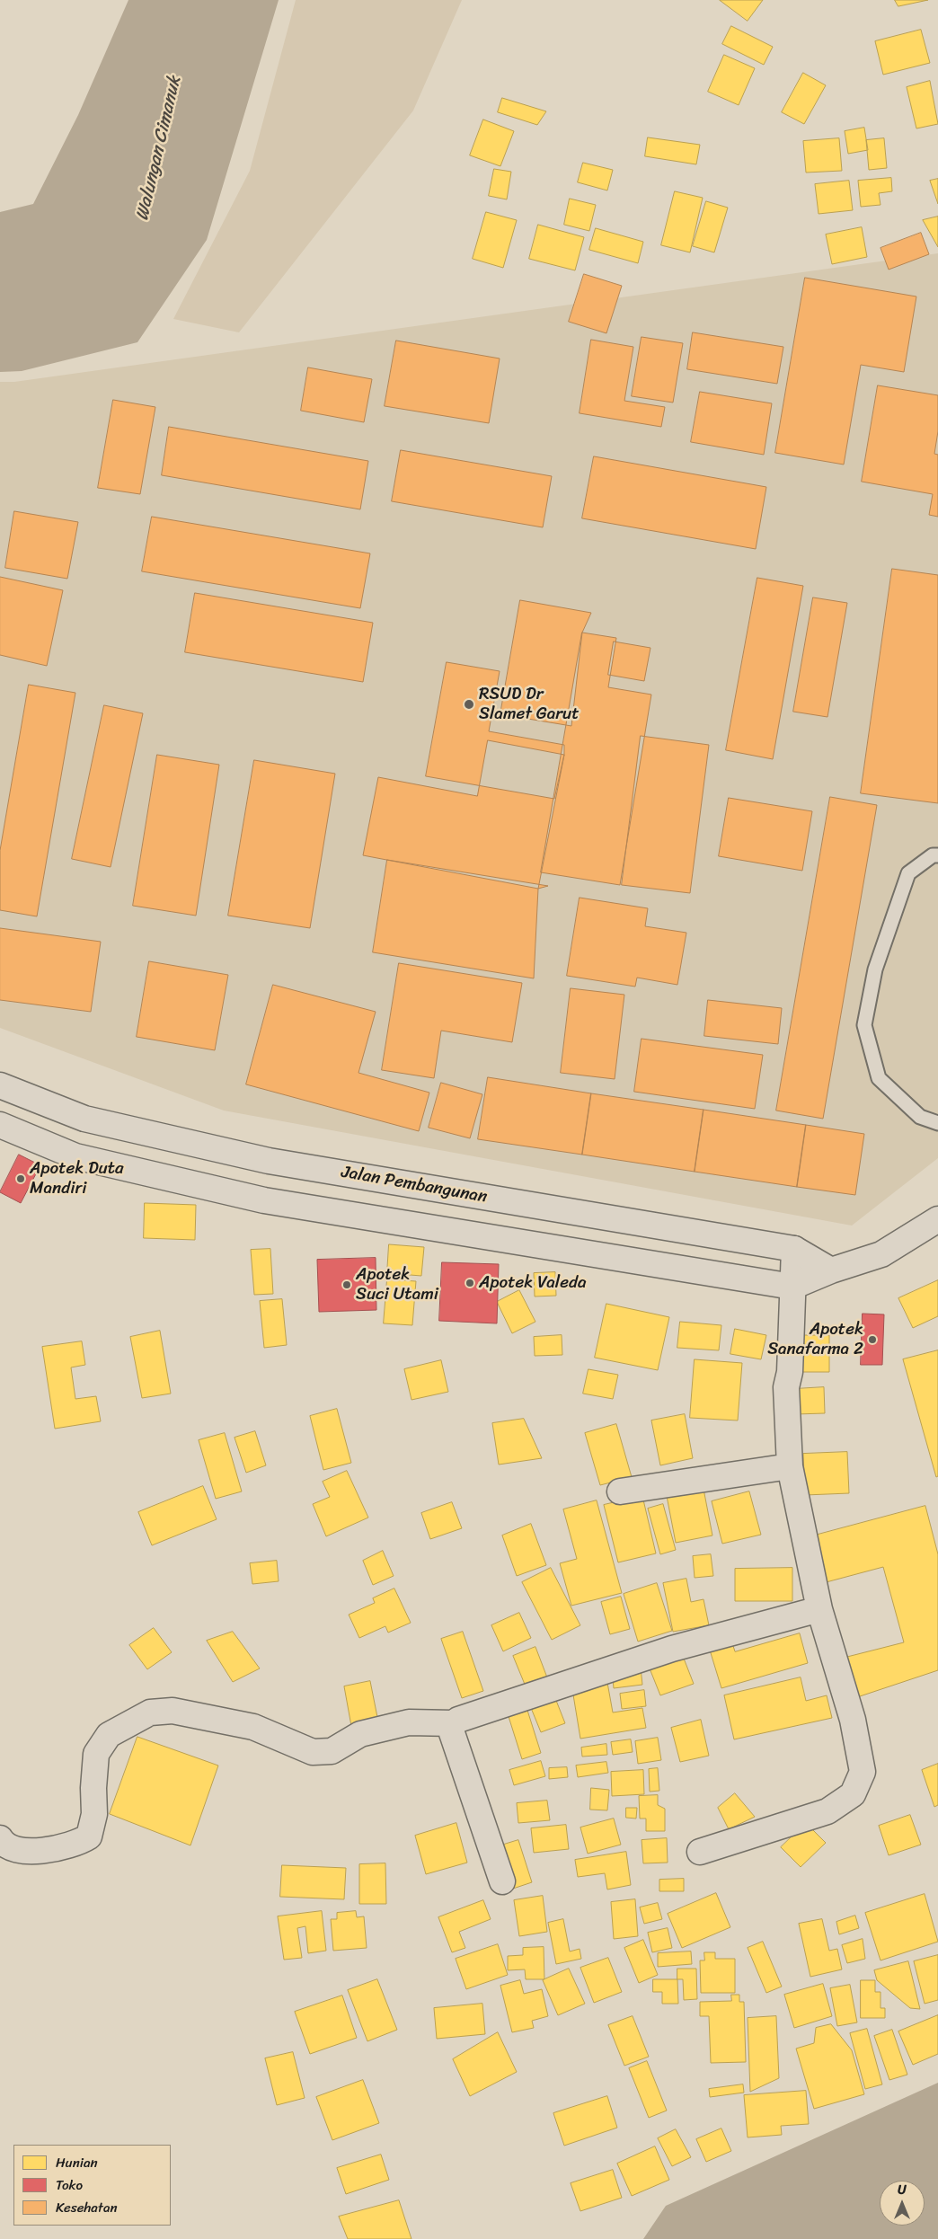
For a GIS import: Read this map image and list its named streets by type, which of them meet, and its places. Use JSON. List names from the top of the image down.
{
  "streets": {
    "street": ["Jalan Pembangunan"]
  },
  "water": ["Walungan Cimanuk"],
  "places": [
    "RSUD Dr Slamet Garut",
    "Apotek Duta Mandiri",
    "Apotek Valeda",
    "Apotek Suci Utami",
    "Apotek Sanafarma 2"
  ],
  "legend": ["Hunian", "Toko", "Kesehatan"],
  "north": "top"
}
